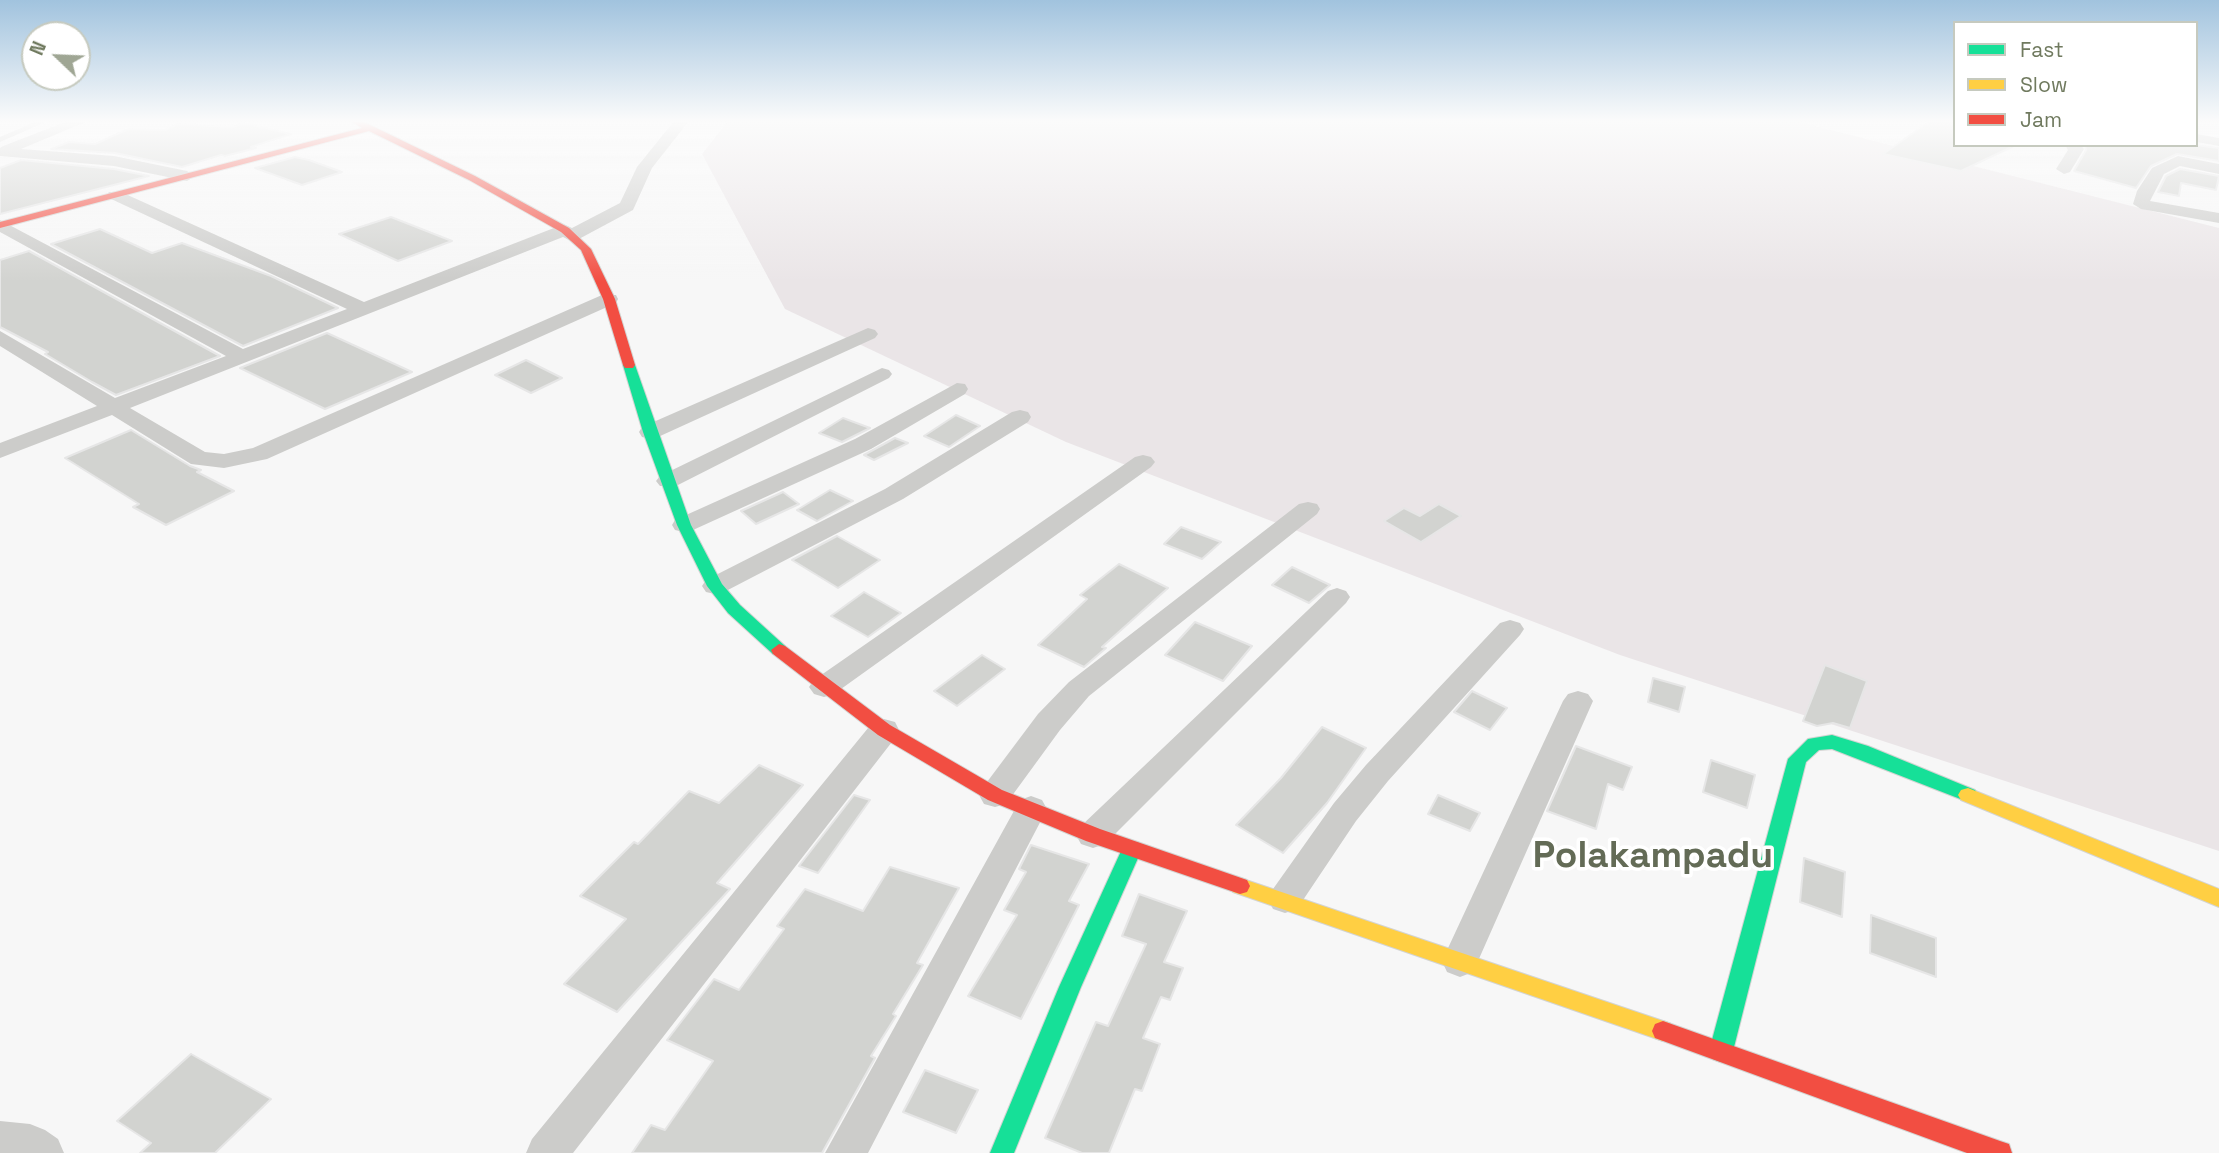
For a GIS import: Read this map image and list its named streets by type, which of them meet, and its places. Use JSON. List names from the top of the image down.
{
  "districts": ["Polakampadu"],
  "legend": ["Fast", "Slow", "Jam"],
  "north": "top left"
}
